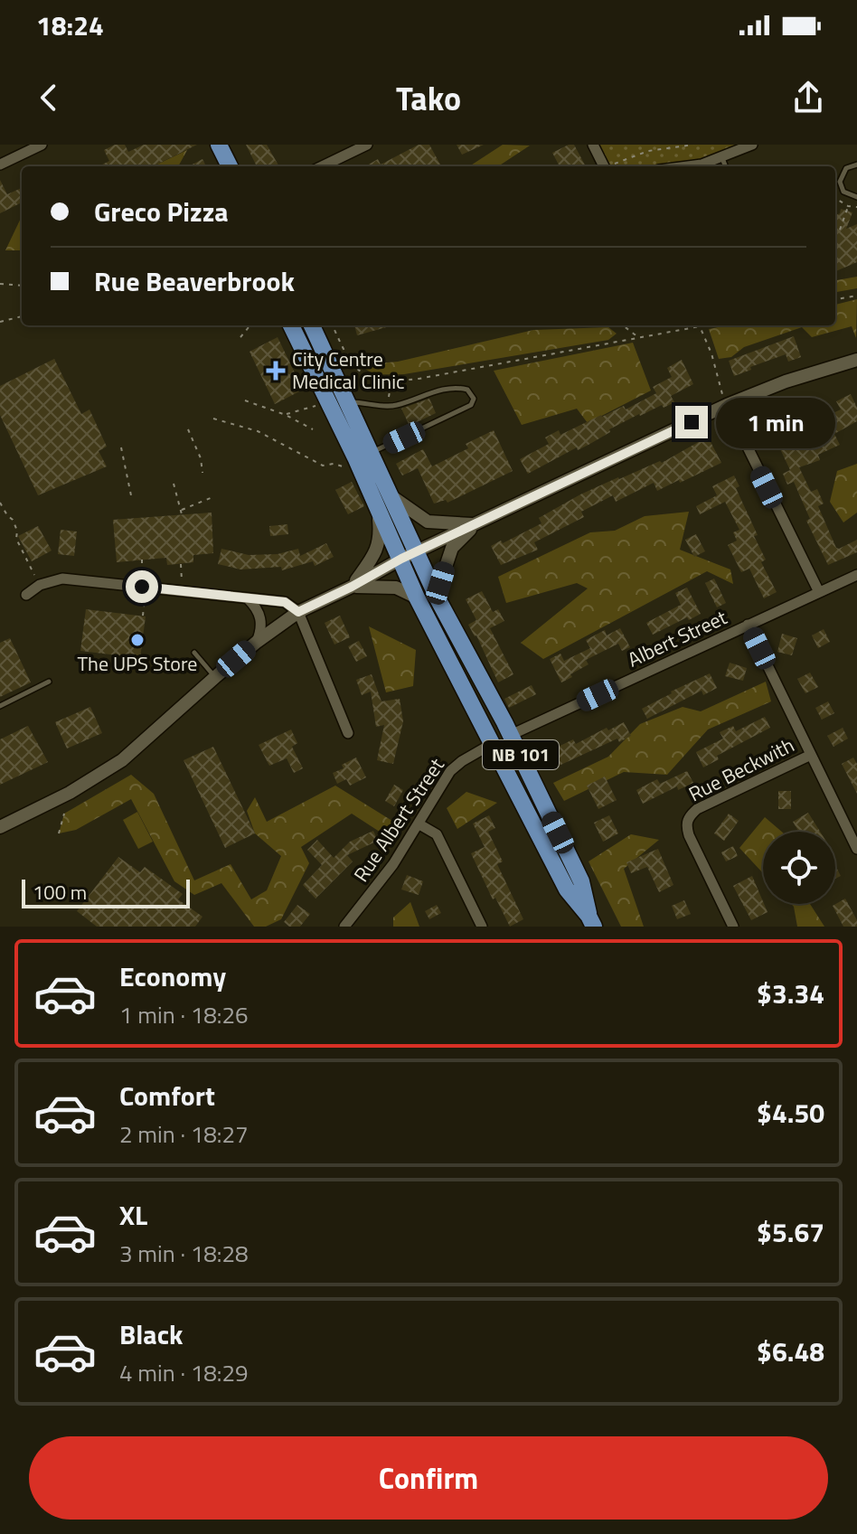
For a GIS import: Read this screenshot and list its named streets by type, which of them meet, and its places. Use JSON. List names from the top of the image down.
{
  "streets": {
    "main road": ["NB 101"],
    "street": ["Albert Street", "Rue Beckwith", "Rue Albert Street"]
  },
  "crossings": [
    ["Albert Street", "NB 101"],
    ["NB 101", "Rue Albert Street"]
  ],
  "places": {
    "health": ["City Centre Medical Clinic"],
    "other": ["The UPS Store"]
  },
  "scale_bar": "100 m",
  "page": {
    "status": "18:24",
    "header": "Tako",
    "banner": ["Greco Pizza", "Rue Beaverbrook"],
    "bubble": "1 min",
    "scale": "100 m",
    "list": [
      {
        "name": "Economy",
        "note": "1 min · 18:26",
        "value": "$3.34"
      },
      {
        "name": "Comfort",
        "note": "2 min · 18:27",
        "value": "$4.50"
      },
      {
        "name": "XL",
        "note": "3 min · 18:28",
        "value": "$5.67"
      },
      {
        "name": "Black",
        "note": "4 min · 18:29",
        "value": "$6.48"
      }
    ],
    "buttons": "Confirm"
  }
}
